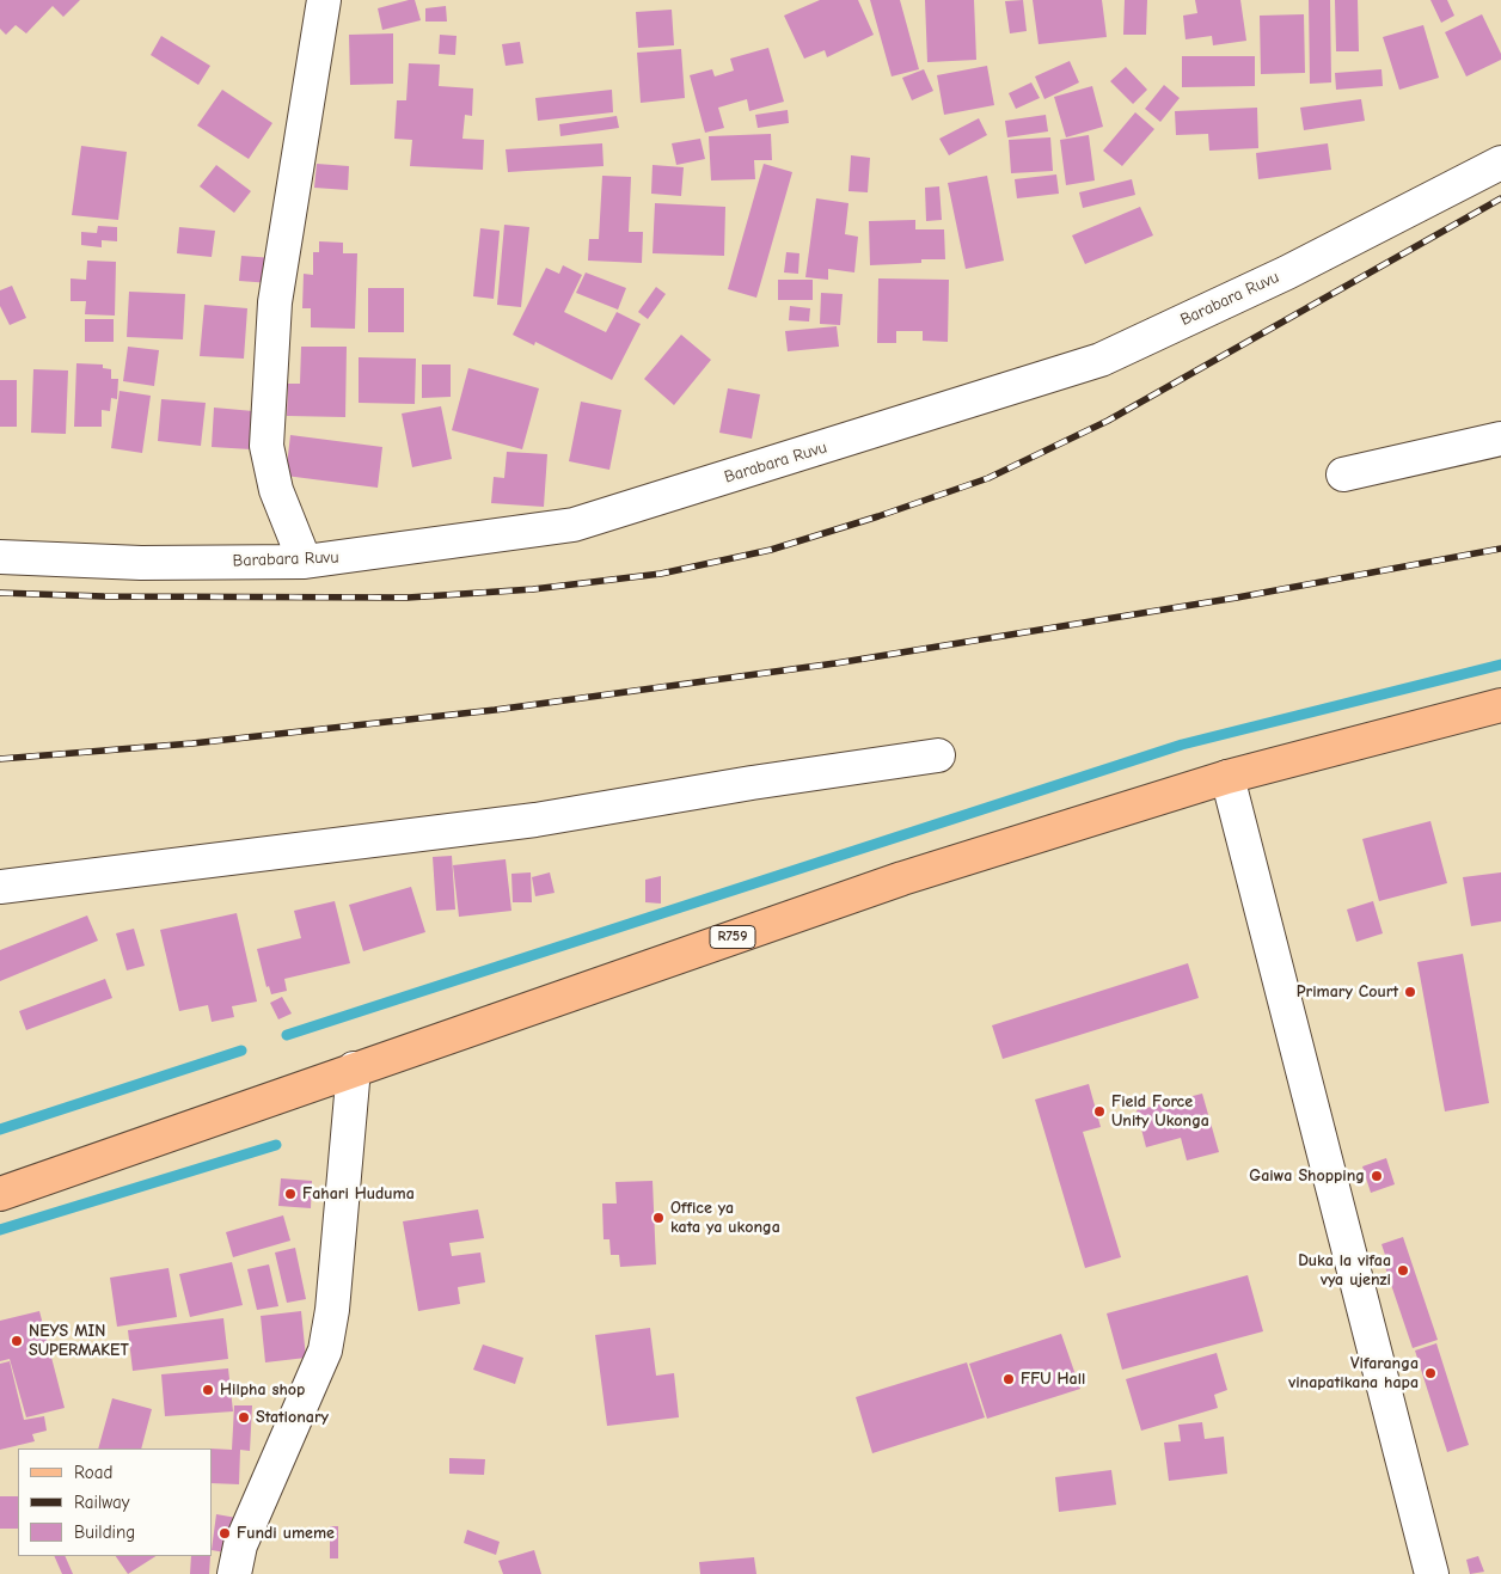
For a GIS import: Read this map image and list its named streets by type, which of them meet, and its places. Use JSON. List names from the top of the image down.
{
  "streets": {
    "main road": ["R759"],
    "street": ["Barabara Ruvu"]
  },
  "places": [
    "Primary Court",
    "Field Force Unity Ukonga",
    "Gaiwa Shopping",
    "Fahari Huduma",
    "Office ya kata ya ukonga",
    "Duka la vifaa vya ujenzi",
    "NEYS MIN SUPERMAKET",
    "Vifaranga vinapatikana hapa",
    "FFU Hall",
    "Hilpha shop",
    "Stationary",
    "Fundi umeme"
  ],
  "legend": ["Road", "Railway", "Building"]
}
